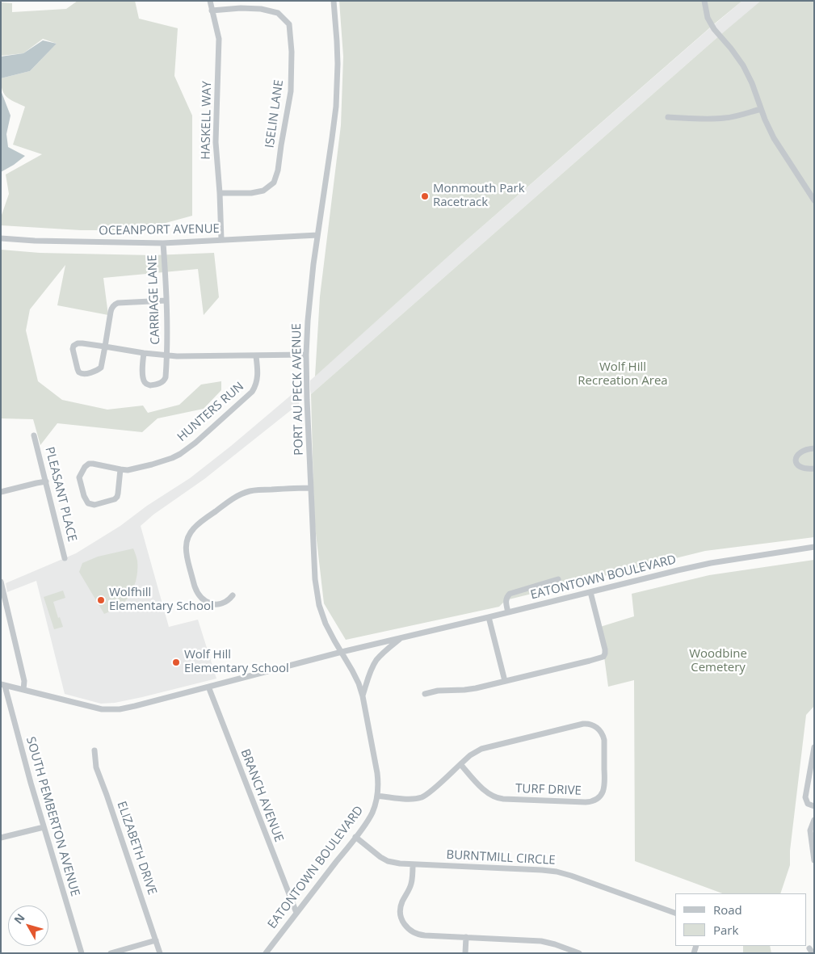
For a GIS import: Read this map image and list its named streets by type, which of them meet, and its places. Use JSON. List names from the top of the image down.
{
  "streets": {
    "street": [
      "ISELIN LANE",
      "HASKELL WAY",
      "OCEANPORT AVENUE",
      "CARRIAGE LANE",
      "PORT AU PECK AVENUE",
      "HUNTERS RUN",
      "PLEASANT PLACE",
      "EATONTOWN BOULEVARD",
      "TURF DRIVE",
      "BRANCH AVENUE",
      "SOUTH PEMBERTON AVENUE",
      "ELIZABETH DRIVE",
      "BURNTMILL CIRCLE"
    ]
  },
  "crossings": [
    ["ISELIN LANE", "HASKELL WAY"],
    ["HASKELL WAY", "OCEANPORT AVENUE"],
    ["OCEANPORT AVENUE", "CARRIAGE LANE"],
    ["OCEANPORT AVENUE", "PORT AU PECK AVENUE"],
    ["PORT AU PECK AVENUE", "EATONTOWN BOULEVARD"],
    ["EATONTOWN BOULEVARD", "TURF DRIVE"],
    ["EATONTOWN BOULEVARD", "BRANCH AVENUE"],
    ["EATONTOWN BOULEVARD", "SOUTH PEMBERTON AVENUE"],
    ["EATONTOWN BOULEVARD", "BURNTMILL CIRCLE"]
  ],
  "parks": ["Wolf Hill Recreation Area", "Woodbine Cemetery"],
  "places": ["Monmouth Park Racetrack", "Wolfhill Elementary School", "Wolf Hill Elementary School"],
  "legend": ["Road", "Park"],
  "north": "top left"
}
